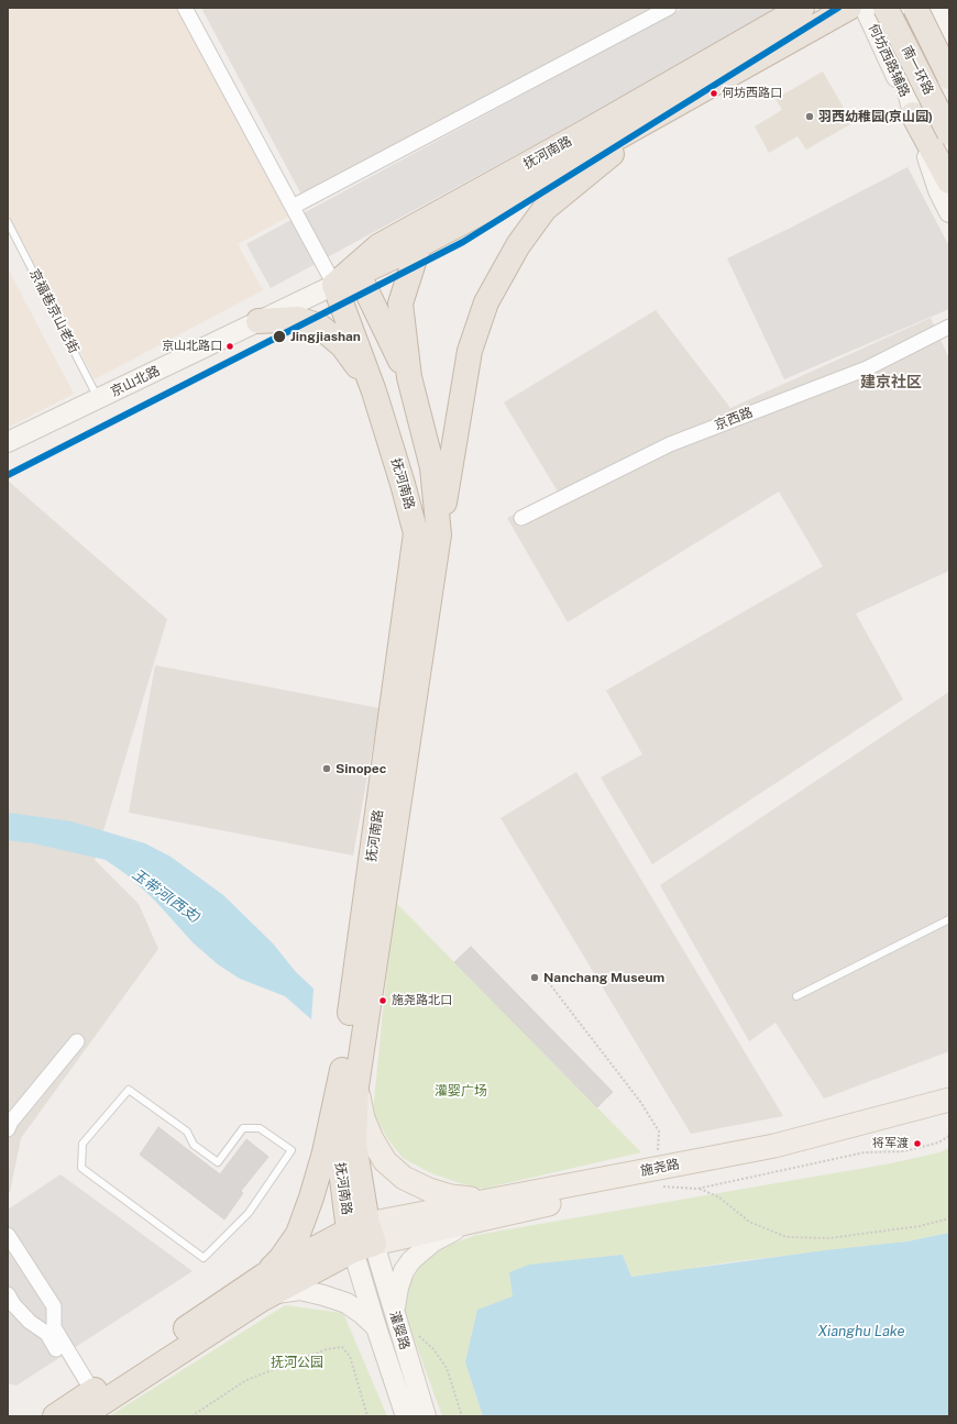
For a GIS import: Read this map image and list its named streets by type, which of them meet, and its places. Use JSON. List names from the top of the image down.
{
  "streets": {
    "highway": ["南一环路", "抚河南路"],
    "main road": [
      "何坊西路辅路",
      "京山北路",
      "施尧路",
      "灌婴路"
    ],
    "street": ["京西路"],
    "lane": ["京福巷京山老街"]
  },
  "crossings": [
    ["抚河南路", "京山北路"],
    ["抚河南路", "施尧路"],
    ["抚河南路", "灌婴路"],
    ["京福巷京山老街", "京山北路"],
    ["施尧路", "灌婴路"]
  ],
  "districts": ["建京社区"],
  "water": ["玉带河(西支)", "Xianghu Lake"],
  "parks": ["灌婴广场", "抚河公园"],
  "places": [
    "何坊西路口",
    "羽西幼稚园(京山园)",
    "Jingjiashan",
    "京山北路口",
    "Sinopec",
    "Nanchang Museum",
    "施尧路北口",
    "将军渡"
  ]
}
